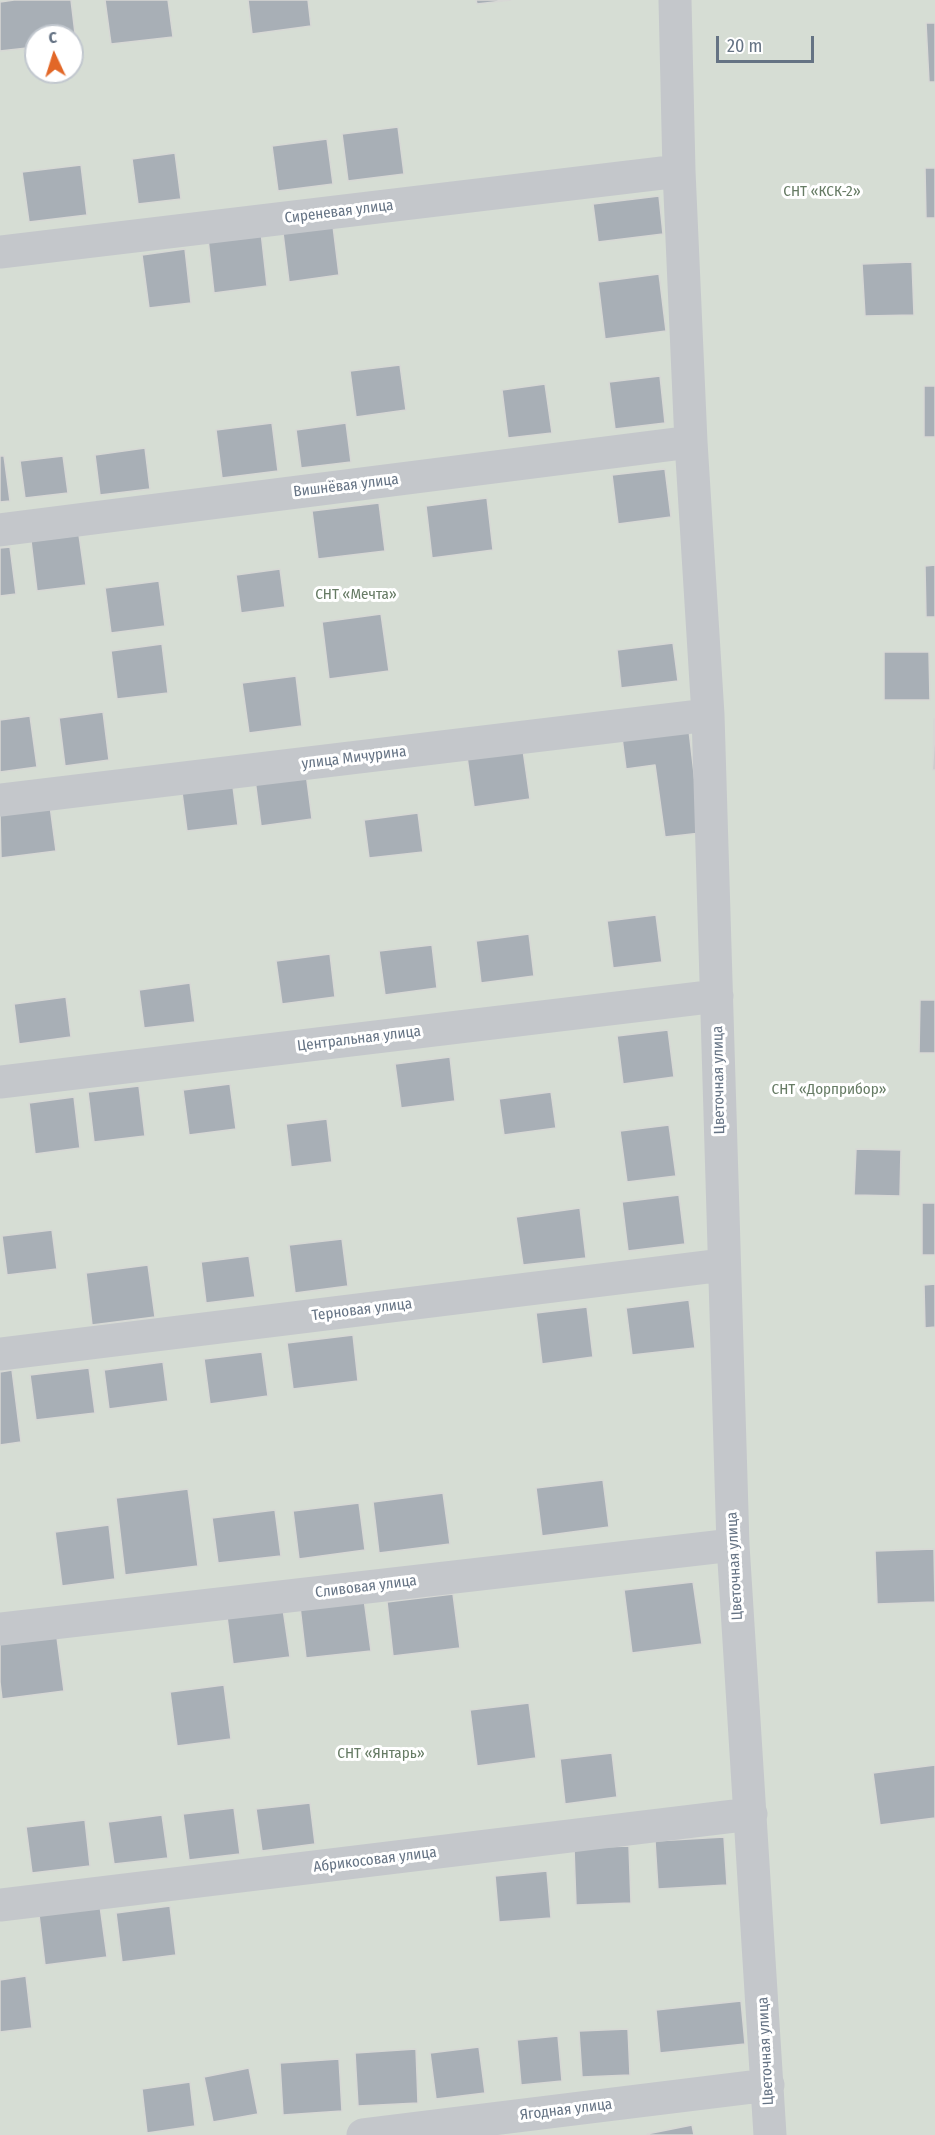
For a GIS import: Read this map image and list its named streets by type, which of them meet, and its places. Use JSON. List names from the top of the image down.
{
  "streets": {
    "street": [
      "Сиреневая улица",
      "Вишнёвая улица",
      "улица Мичурина",
      "Центральная улица",
      "Цветочная улица",
      "Терновая улица",
      "Сливовая улица",
      "Абрикосовая улица",
      "Ягодная улица"
    ]
  },
  "crossings": [
    ["Сиреневая улица", "Цветочная улица"],
    ["Вишнёвая улица", "Цветочная улица"],
    ["улица Мичурина", "Цветочная улица"],
    ["Центральная улица", "Цветочная улица"],
    ["Цветочная улица", "Терновая улица"],
    ["Цветочная улица", "Сливовая улица"],
    ["Цветочная улица", "Абрикосовая улица"],
    ["Цветочная улица", "Ягодная улица"]
  ],
  "parks": [
    "СНТ «КСК-2»",
    "СНТ «Мечта»",
    "СНТ «Дорприбор»",
    "СНТ «Янтарь»"
  ],
  "scale_bar": "20 m",
  "north": "top"
}
